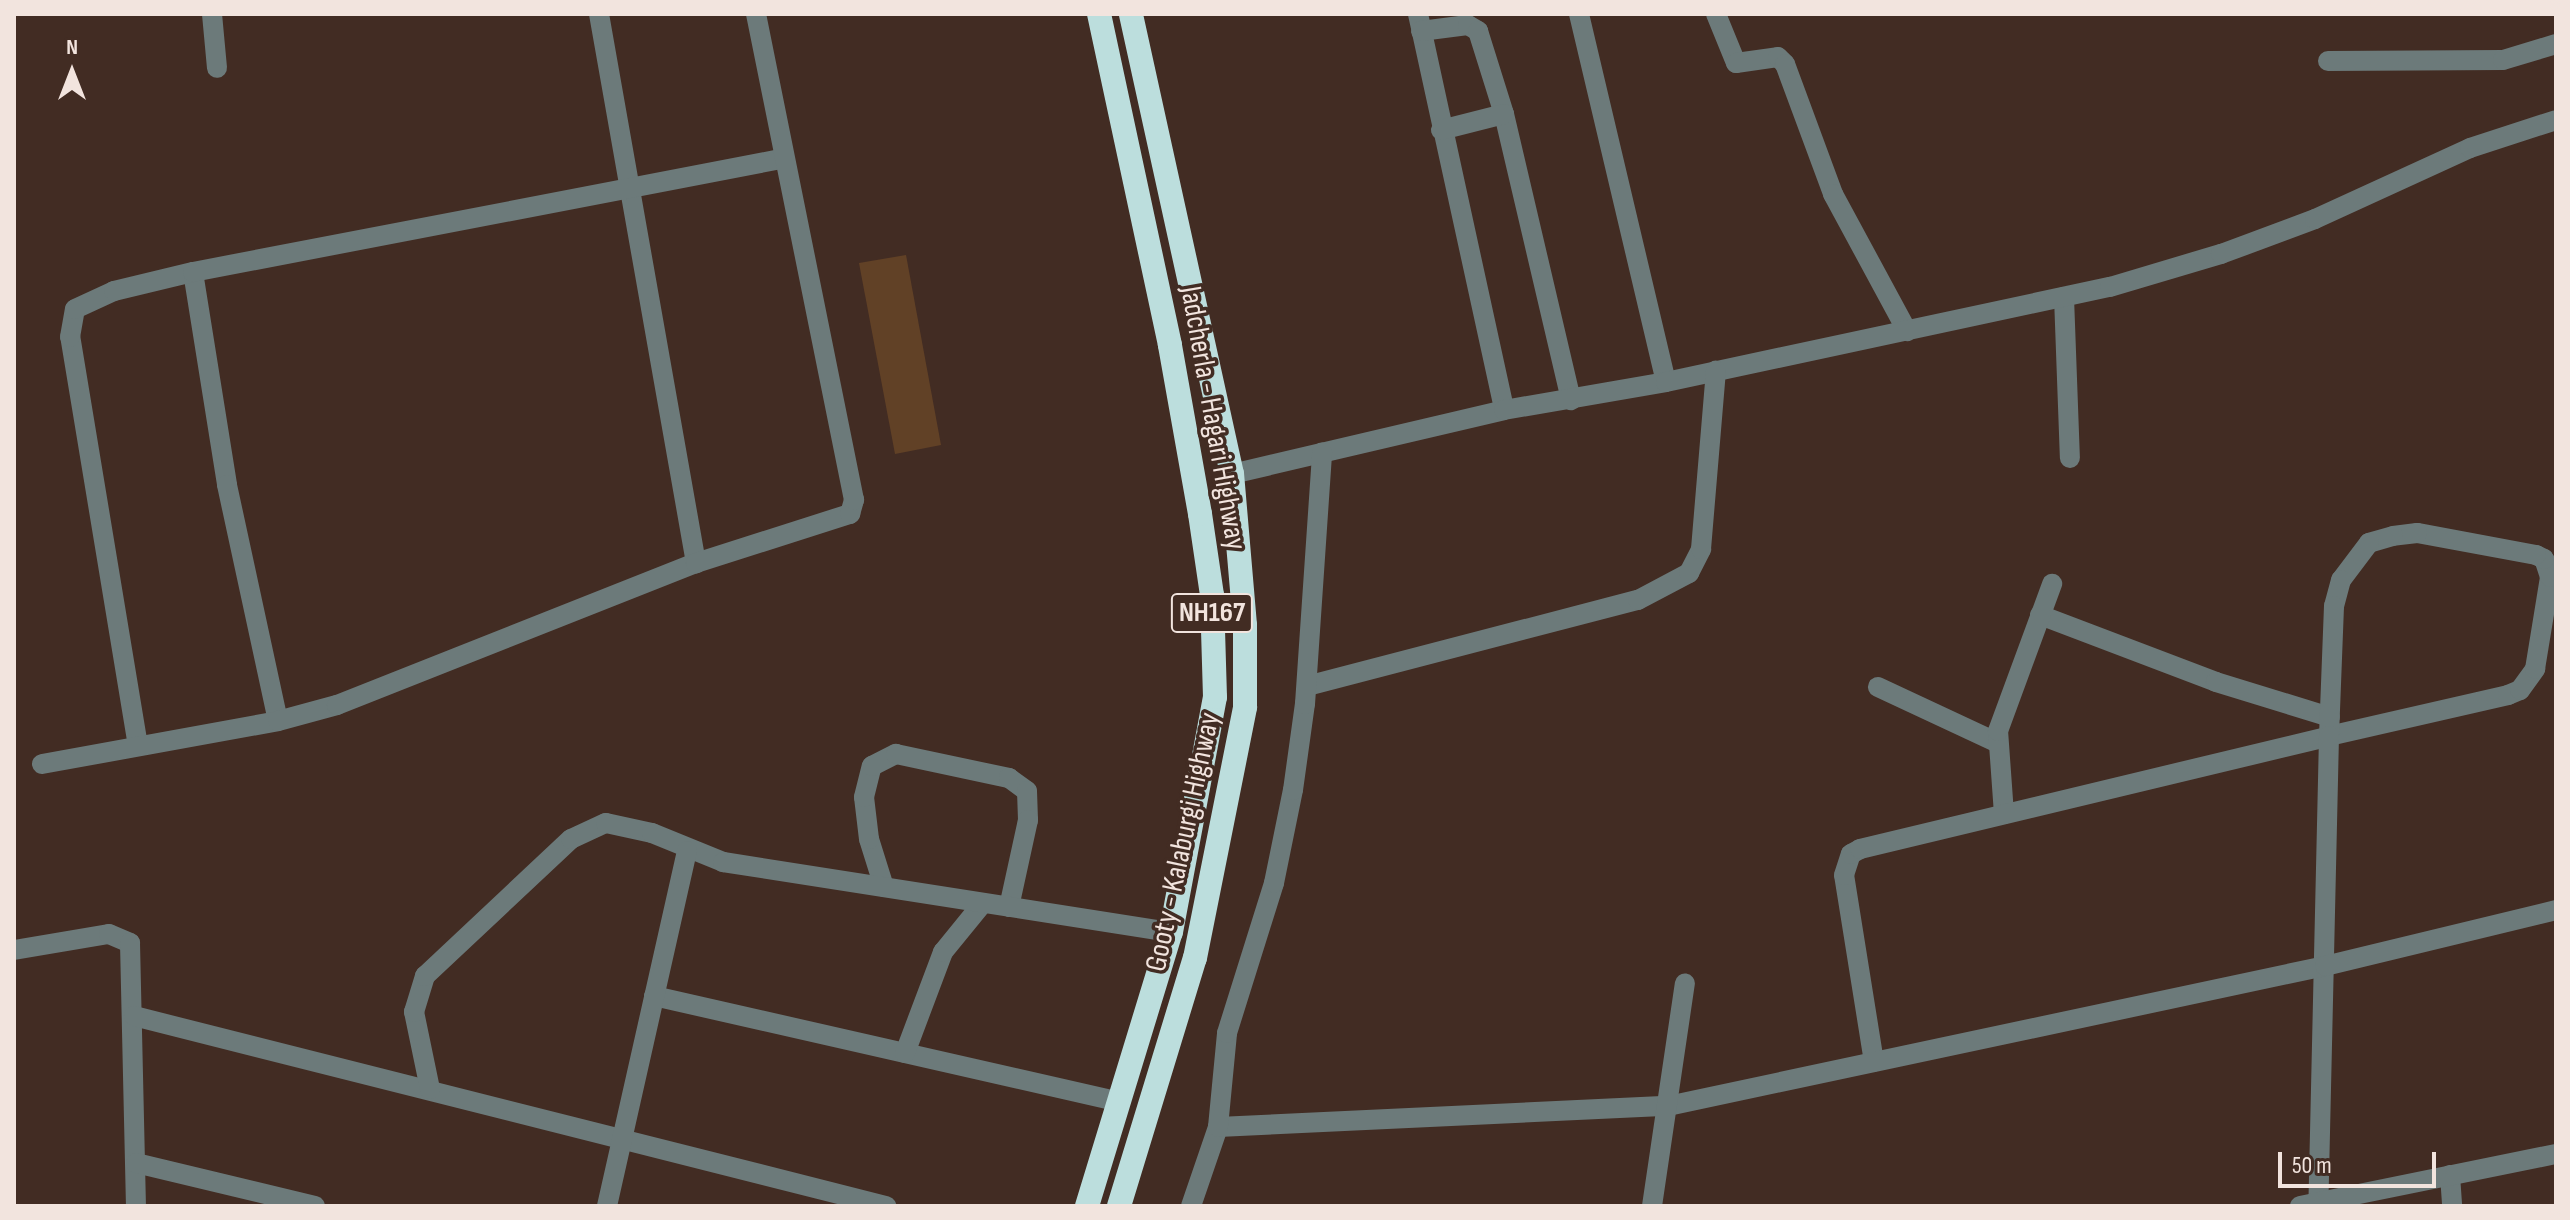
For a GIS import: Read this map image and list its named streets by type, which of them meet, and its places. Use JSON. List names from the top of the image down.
{
  "streets": {
    "highway": ["Jadcherla - Hagari Highway", "NH167", "Gooty - Kalaburgi Highway"]
  },
  "scale_bar": "50 m",
  "north": "top"
}
